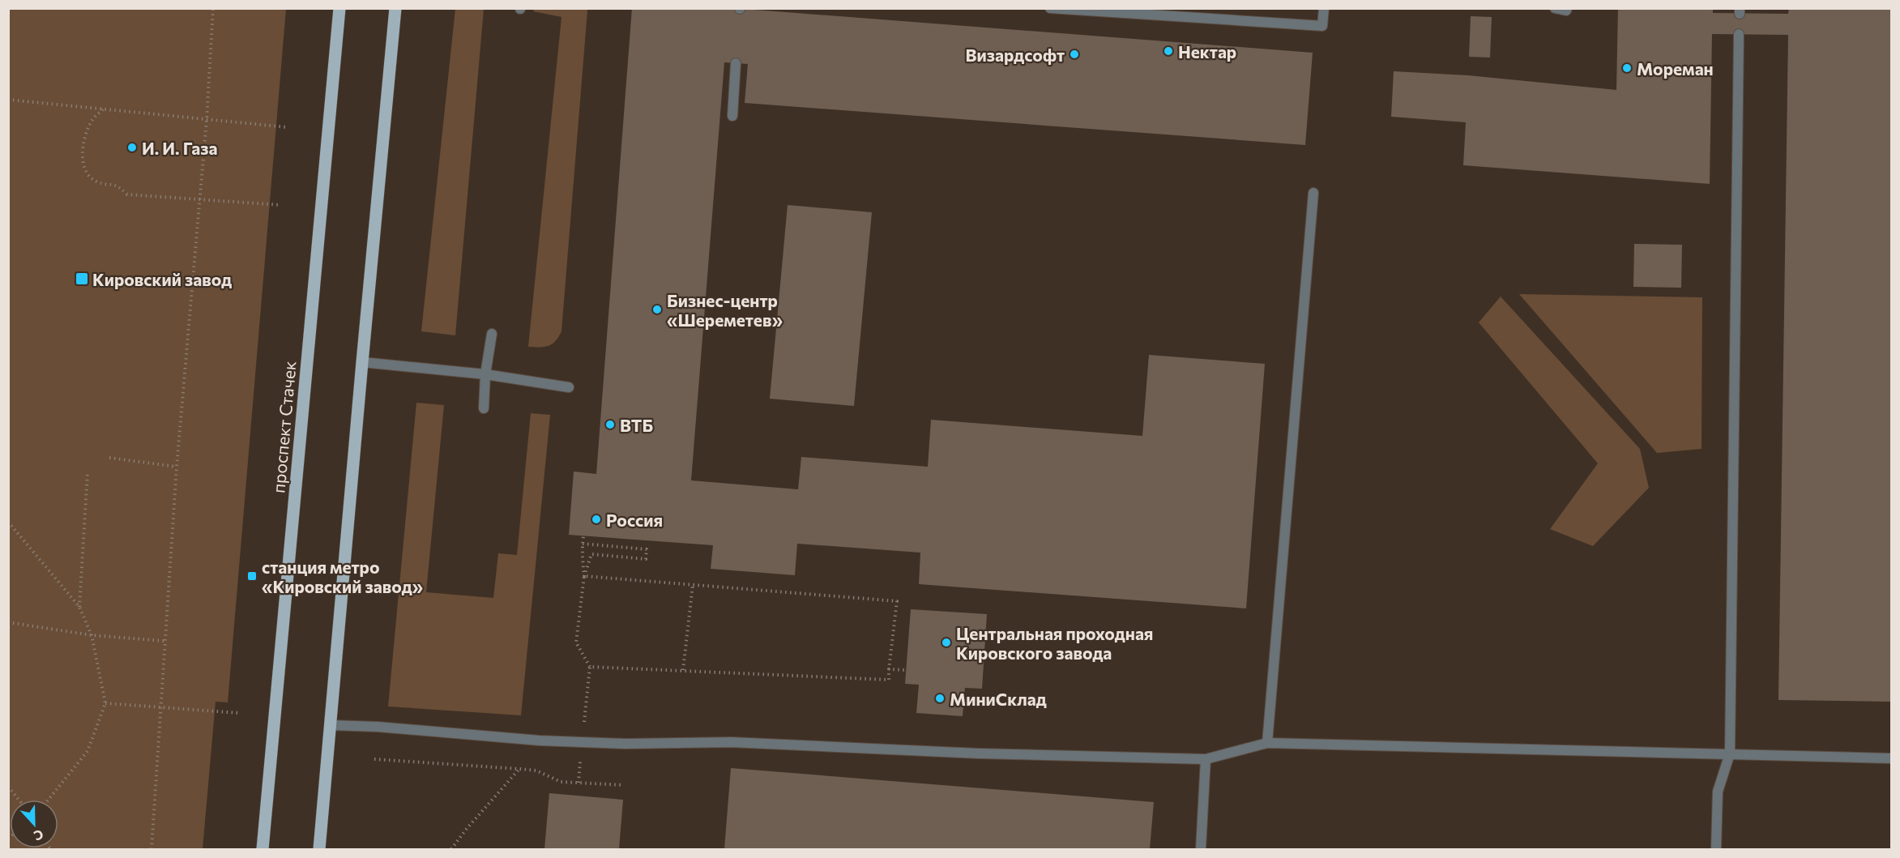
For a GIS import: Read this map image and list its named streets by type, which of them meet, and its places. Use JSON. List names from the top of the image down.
{
  "streets": {
    "main road": ["проспект Стачек"]
  },
  "places": {
    "other": [
      "Нектар",
      "Визардсофт",
      "Мореман",
      "И. И. Газа",
      "Бизнес-центр «Шереметев»",
      "ВТБ",
      "Россия",
      "Центральная проходная Кировского завода",
      "МиниСклад"
    ],
    "transit": ["Кировский завод", "станция метро «Кировский завод»"]
  },
  "north": "bottom"
}
